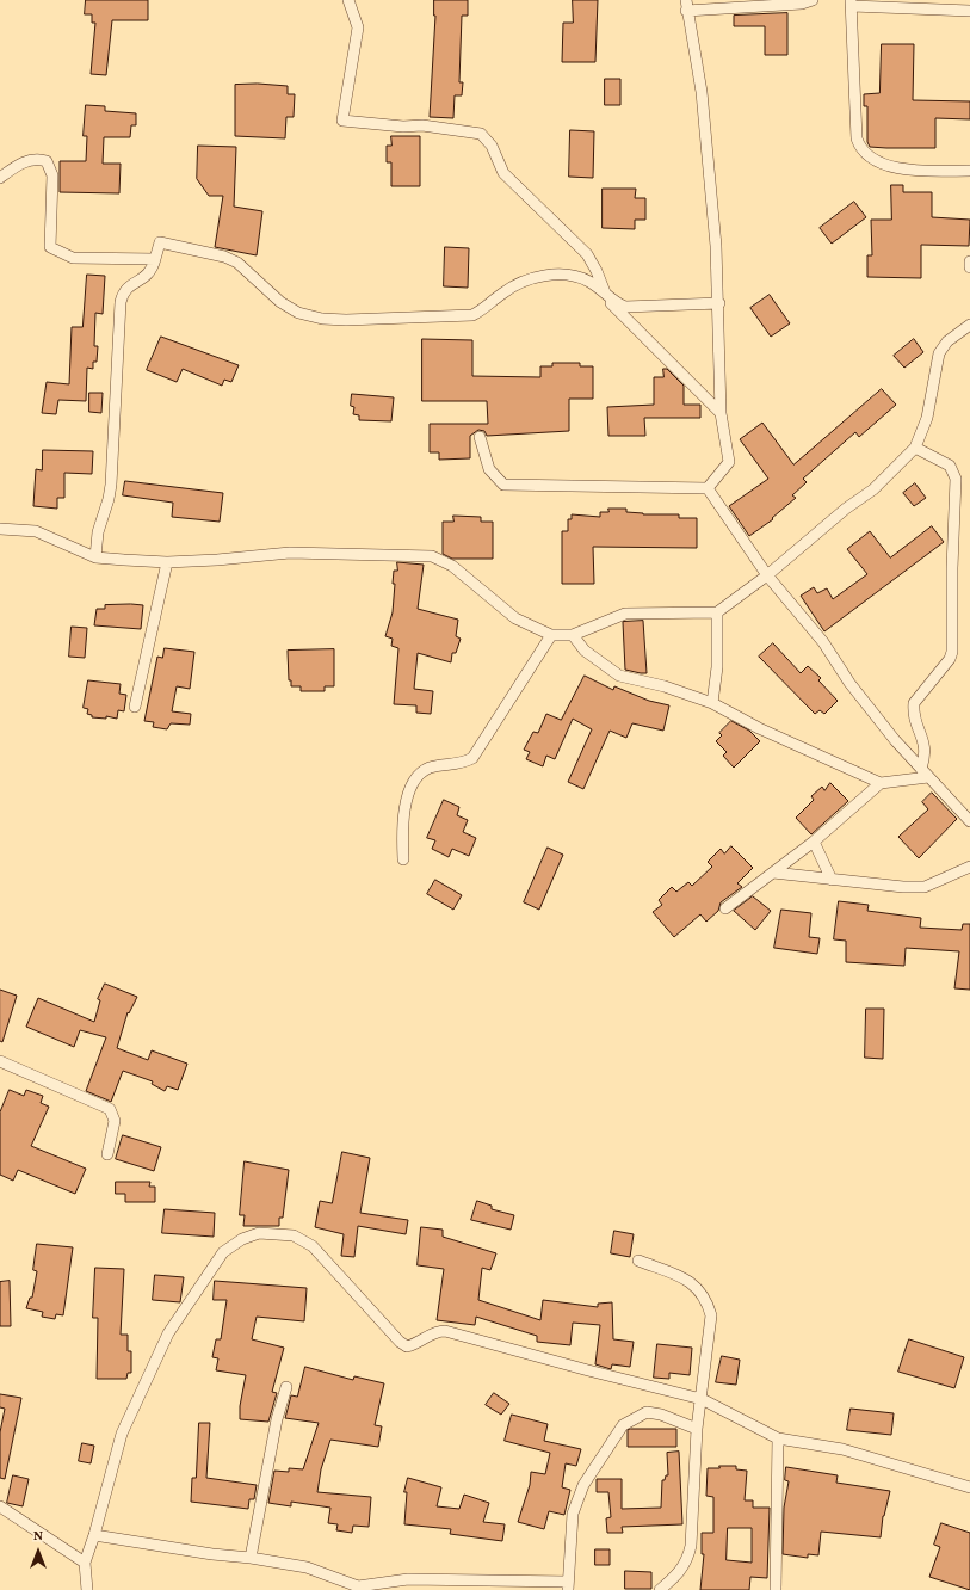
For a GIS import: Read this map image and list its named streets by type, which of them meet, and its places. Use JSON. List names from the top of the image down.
{
  "north": "top"
}
